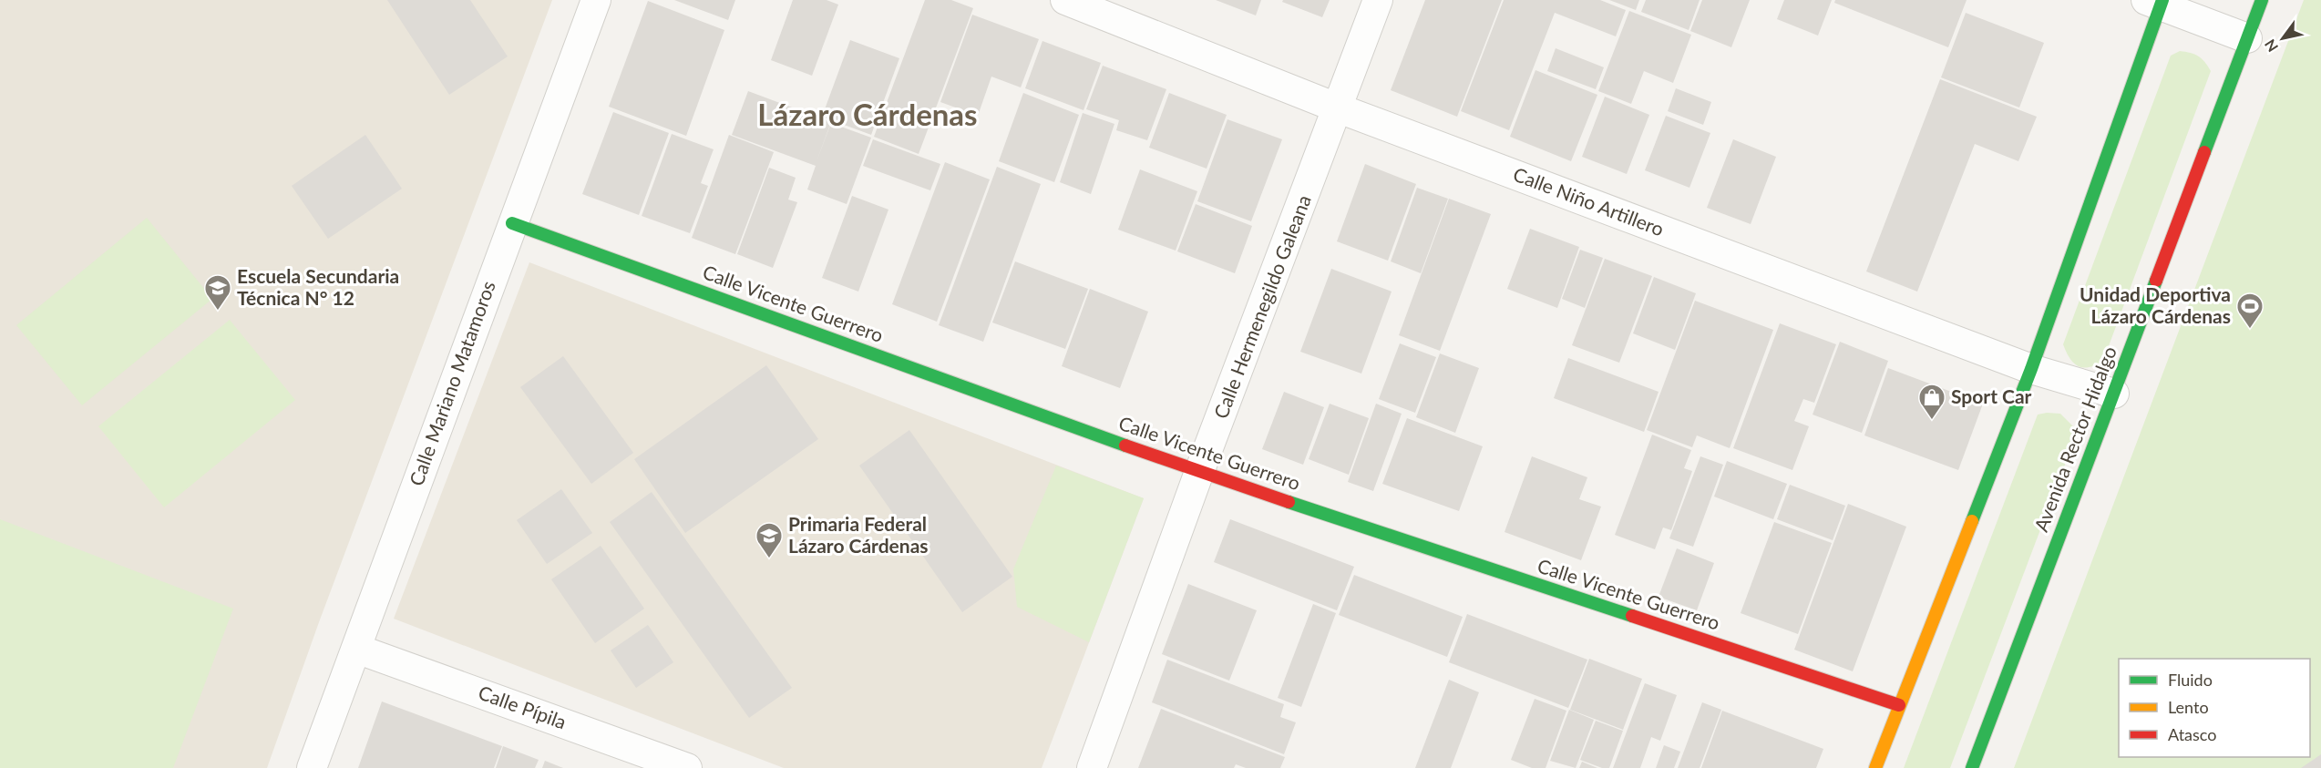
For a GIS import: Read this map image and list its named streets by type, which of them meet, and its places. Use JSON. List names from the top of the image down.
{
  "streets": {
    "street": [
      "Calle Niño Artillero",
      "Calle Vicente Guerrero",
      "Calle Hermenegildo Galeana",
      "Calle Mariano Matamoros",
      "Avenida Rector Hidalgo",
      "Calle Pípila"
    ]
  },
  "crossings": [
    ["Calle Niño Artillero", "Calle Hermenegildo Galeana"],
    ["Calle Niño Artillero", "Avenida Rector Hidalgo"],
    ["Calle Vicente Guerrero", "Calle Hermenegildo Galeana"],
    ["Calle Vicente Guerrero", "Calle Mariano Matamoros"],
    ["Calle Mariano Matamoros", "Calle Pípila"]
  ],
  "districts": ["Lázaro Cárdenas"],
  "places": {
    "school or university": ["Escuela Secundaria Técnica N° 12", "Primaria Federal Lázaro Cárdenas"],
    "sports": ["Unidad Deportiva Lázaro Cárdenas"],
    "shop": ["Sport Car"]
  },
  "legend": ["Fluido", "Lento", "Atasco"],
  "north": "bottom left"
}
